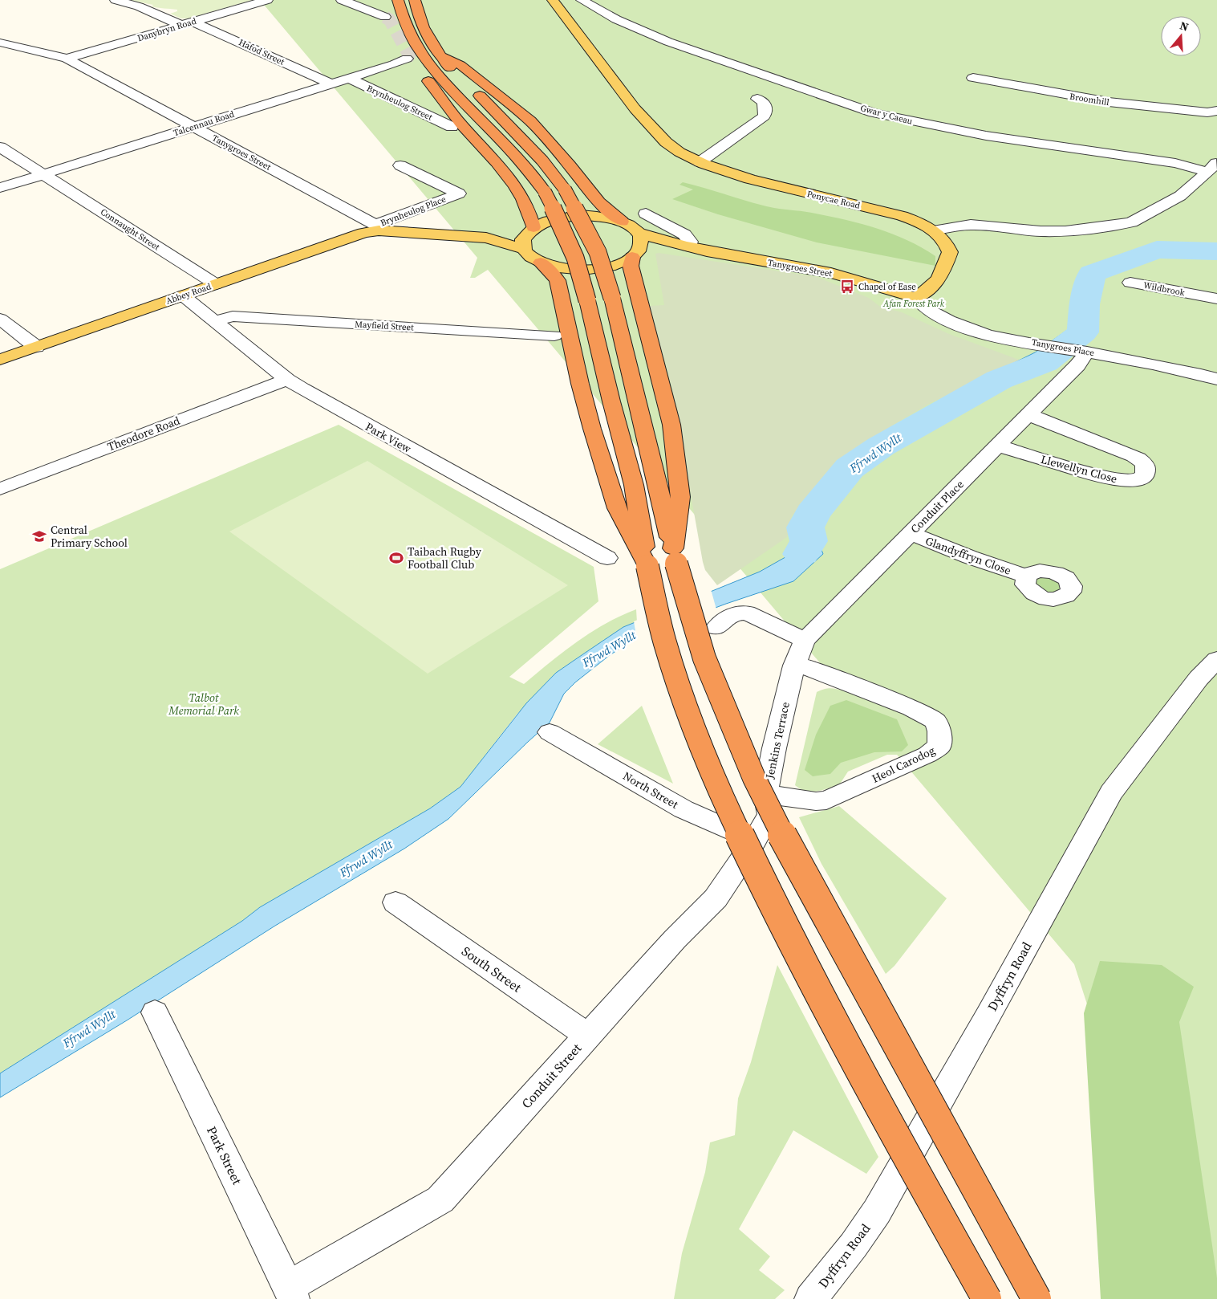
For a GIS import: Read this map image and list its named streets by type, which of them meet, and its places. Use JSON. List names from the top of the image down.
{
  "streets": {
    "main road": ["Tanygroes Street", "Penycae Road", "Abbey Road"],
    "street": [
      "Danybryn Road",
      "Hafod Street",
      "Broomhill",
      "Brynheulog Street",
      "Gwar y Caeau",
      "Talcennau Road",
      "Brynheulog Place",
      "Connaught Street",
      "Wildbrook",
      "Mayfield Street",
      "Tanygroes Place",
      "Theodore Road",
      "Park View",
      "Llewellyn Close",
      "Conduit Place",
      "Glandyffryn Close",
      "Jenkins Terrace",
      "Heol Carodog",
      "North Street",
      "South Street",
      "Dyffryn Road",
      "Conduit Street",
      "Park Street"
    ]
  },
  "crossings": [
    ["Danybryn Road", "Hafod Street"],
    ["Danybryn Road", "Tanygroes Street"],
    ["Hafod Street", "Talcennau Road"],
    ["Brynheulog Street", "Talcennau Road"],
    ["Talcennau Road", "Tanygroes Street"],
    ["Talcennau Road", "Connaught Street"],
    ["Tanygroes Street", "Penycae Road"],
    ["Tanygroes Street", "Brynheulog Place"],
    ["Tanygroes Street", "Abbey Road"],
    ["Tanygroes Street", "Tanygroes Place"],
    ["Penycae Road", "Tanygroes Place"],
    ["Brynheulog Place", "Abbey Road"],
    ["Connaught Street", "Abbey Road"],
    ["Abbey Road", "Park View"],
    ["Mayfield Street", "Park View"],
    ["Tanygroes Place", "Conduit Place"],
    ["Theodore Road", "Park View"],
    ["Llewellyn Close", "Conduit Place"],
    ["Conduit Place", "Glandyffryn Close"],
    ["Conduit Place", "Jenkins Terrace"],
    ["Conduit Place", "Heol Carodog"],
    ["Jenkins Terrace", "Heol Carodog"],
    ["Jenkins Terrace", "Conduit Street"],
    ["Heol Carodog", "Conduit Street"],
    ["North Street", "Conduit Street"],
    ["South Street", "Conduit Street"],
    ["Conduit Street", "Park Street"]
  ],
  "water": ["Ffrwd Wyllt"],
  "parks": ["Afan Forest Park", "Talbot Memorial Park"],
  "places": {
    "bus stop": ["Chapel of Ease"],
    "school or university": ["Central Primary School"],
    "sports": ["Taibach Rugby Football Club"]
  },
  "north": "top"
}
